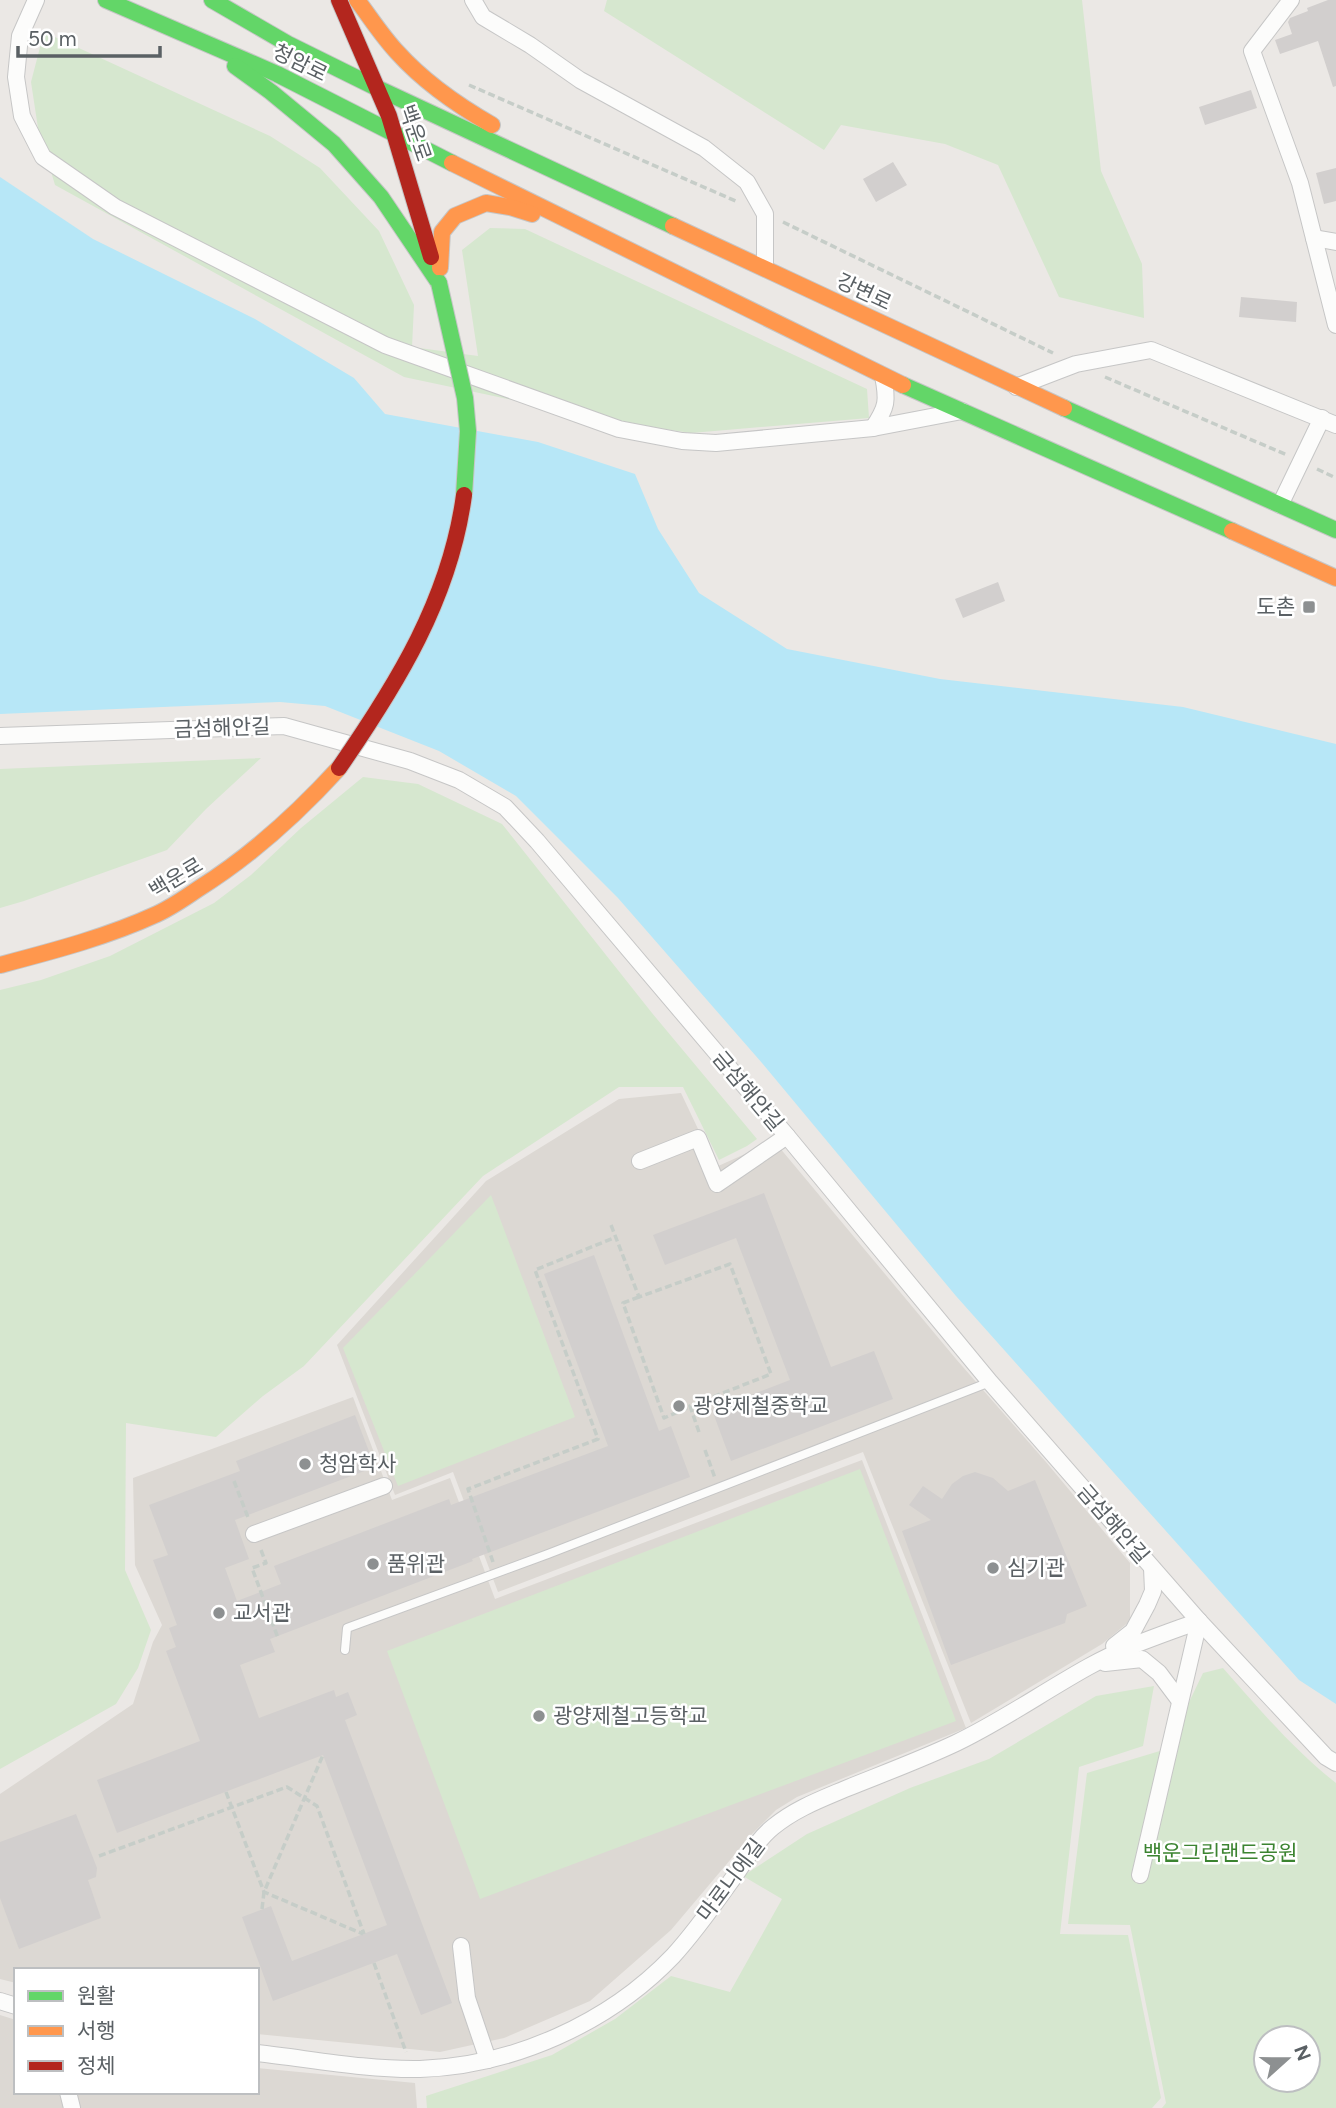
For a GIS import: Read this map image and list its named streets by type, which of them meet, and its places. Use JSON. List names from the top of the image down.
{
  "streets": {
    "main road": ["청암로", "백운로", "강변로"],
    "street": ["금섬해안길", "마로니에길"]
  },
  "crossings": [
    ["청암로", "백운로"],
    ["청암로", "강변로"],
    ["백운로", "강변로"],
    ["금섬해안길", "마로니에길"]
  ],
  "parks": ["백운그린랜드공원"],
  "places": {
    "transit": ["도촌"],
    "other": [
      "광양제철중학교",
      "청암학사",
      "품위관",
      "심기관",
      "교서관",
      "광양제철고등학교"
    ]
  },
  "legend": ["원활", "서행", "정체"],
  "scale_bar": "50 m",
  "north": "right"
}
